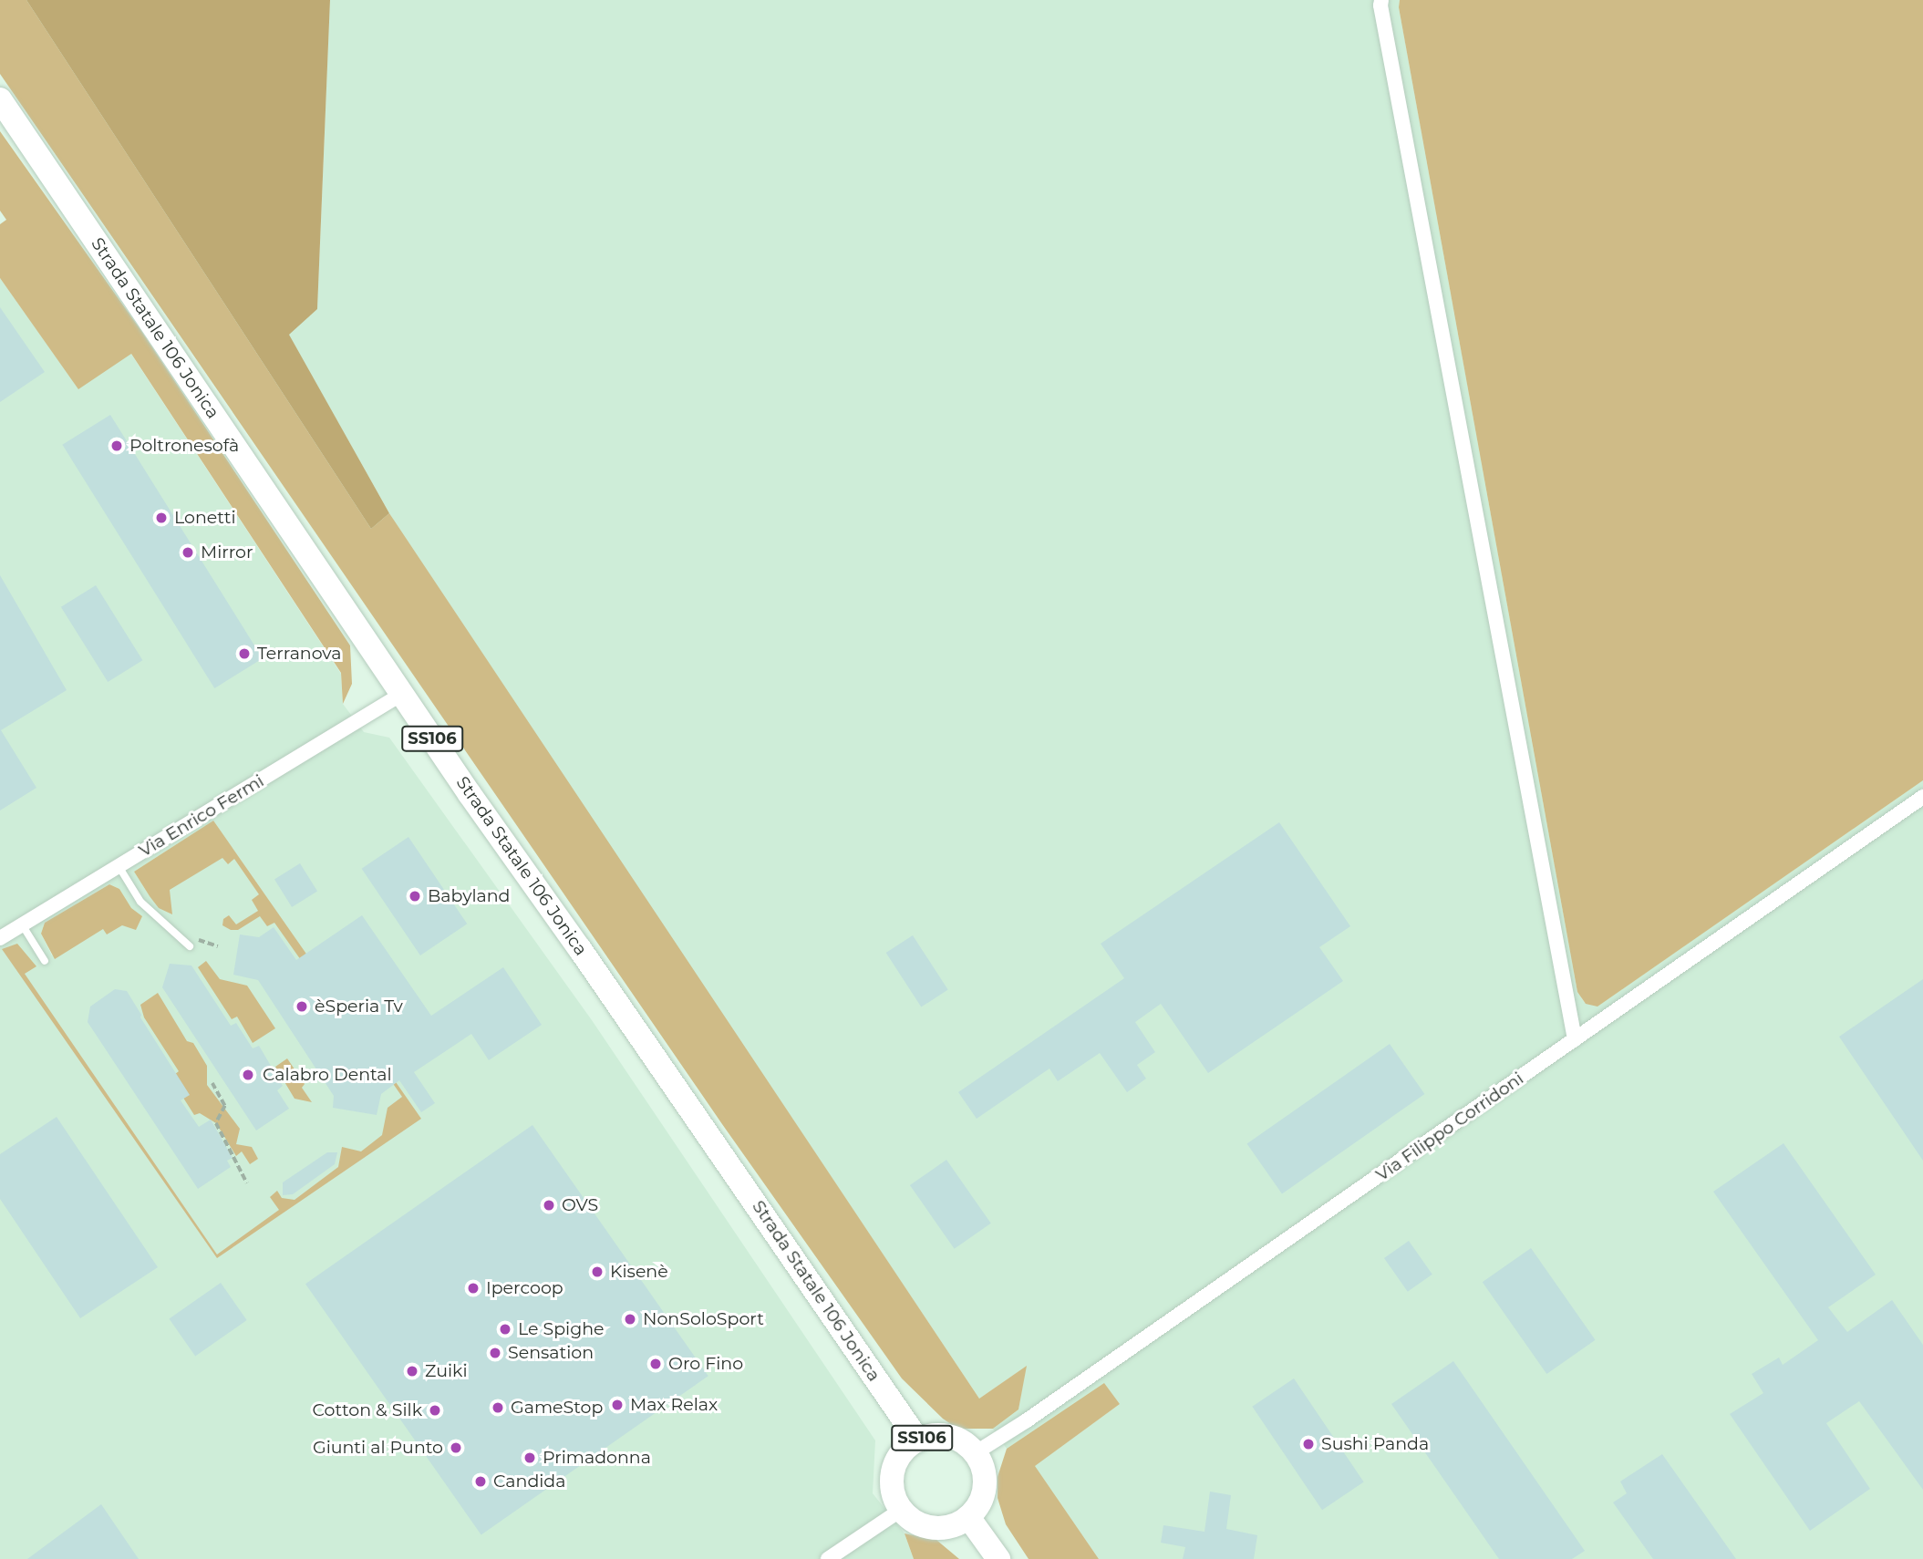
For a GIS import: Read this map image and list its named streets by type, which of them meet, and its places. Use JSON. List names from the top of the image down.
{
  "streets": {
    "main road": ["Strada Statale 106 Jonica", "SS106"],
    "street": ["Via Enrico Fermi", "Via Filippo Corridoni"]
  },
  "crossings": [
    ["Strada Statale 106 Jonica", "SS106"],
    ["Strada Statale 106 Jonica", "Via Enrico Fermi"],
    ["Strada Statale 106 Jonica", "Via Filippo Corridoni"],
    ["SS106", "Via Filippo Corridoni"]
  ],
  "places": [
    "Poltronesofà",
    "Lonetti",
    "Mirror",
    "Terranova",
    "Babyland",
    "èSperia Tv",
    "Calabro Dental",
    "OVS",
    "Kisenè",
    "Ipercoop",
    "NonSoloSport",
    "Le Spighe",
    "Sensation",
    "Oro Fino",
    "Zuiki",
    "Max Relax",
    "GameStop",
    "Cotton & Silk",
    "Sushi Panda",
    "Giunti al Punto",
    "Primadonna",
    "Candida"
  ]
}
